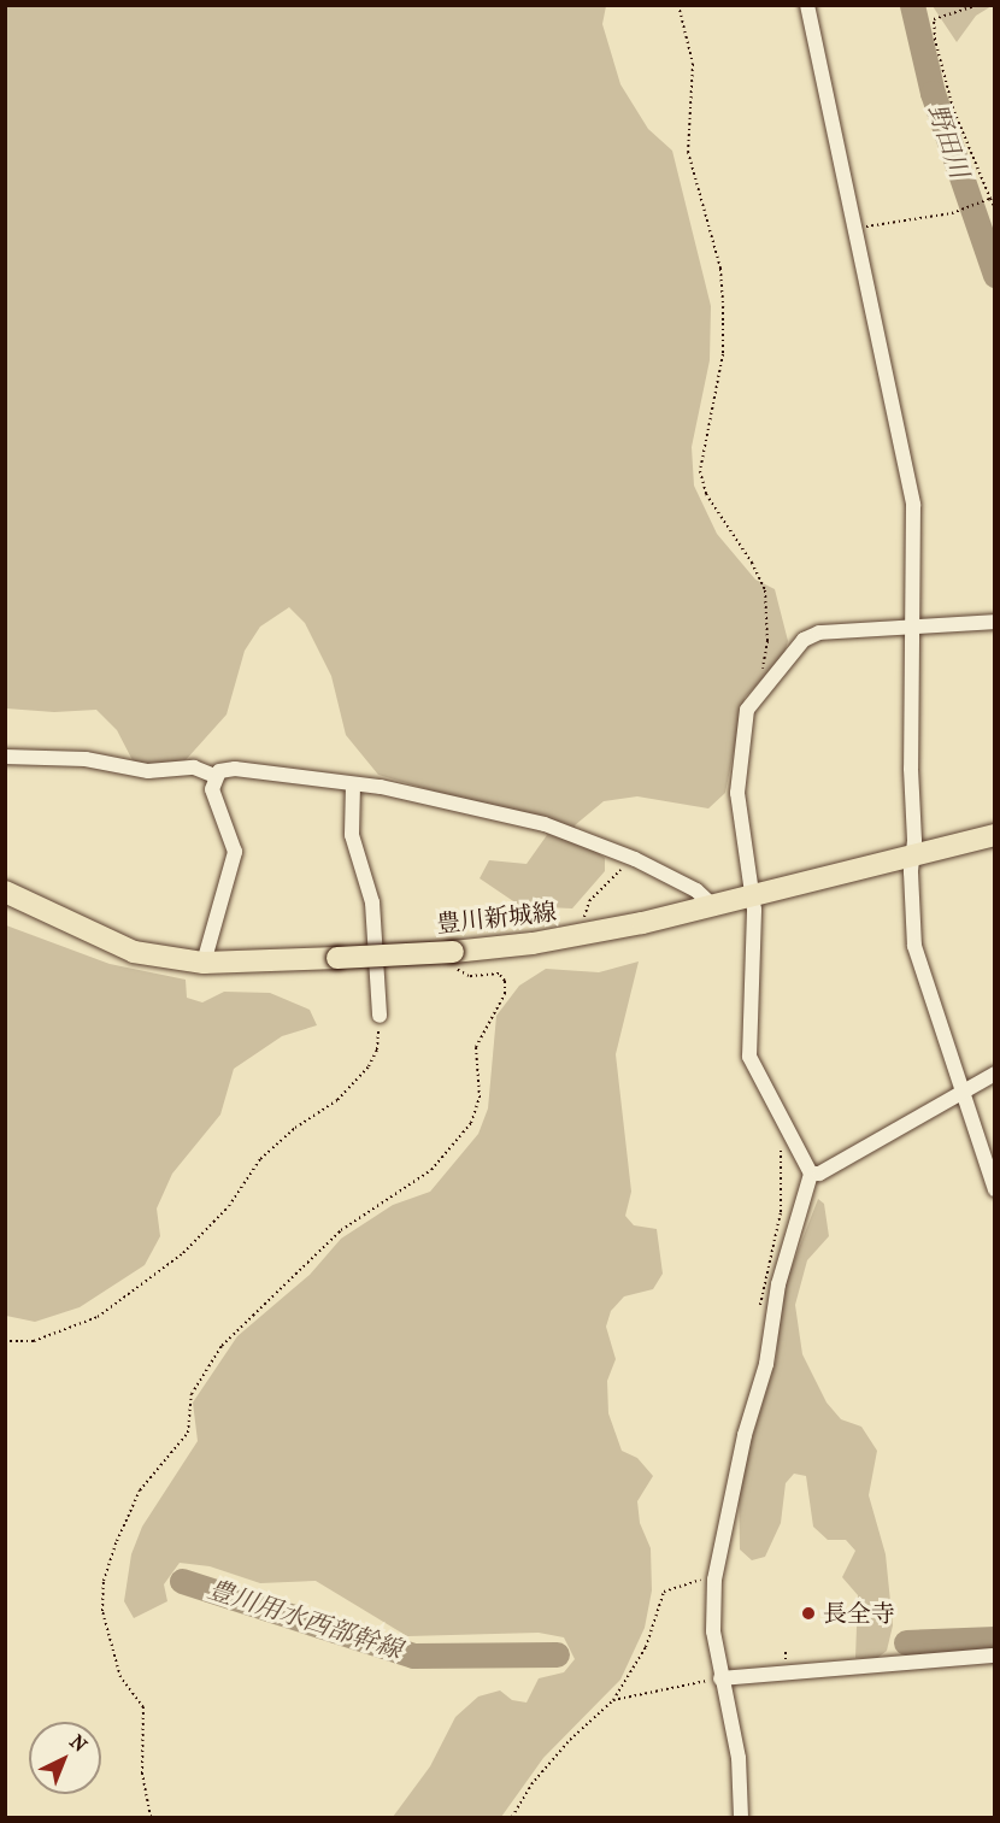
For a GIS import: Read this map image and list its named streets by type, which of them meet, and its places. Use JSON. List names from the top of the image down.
{
  "streets": {
    "main road": ["豊川新城線"]
  },
  "water": ["野田川", "豊川用水西部幹線"],
  "places": ["長全寺"],
  "north": "top right"
}
